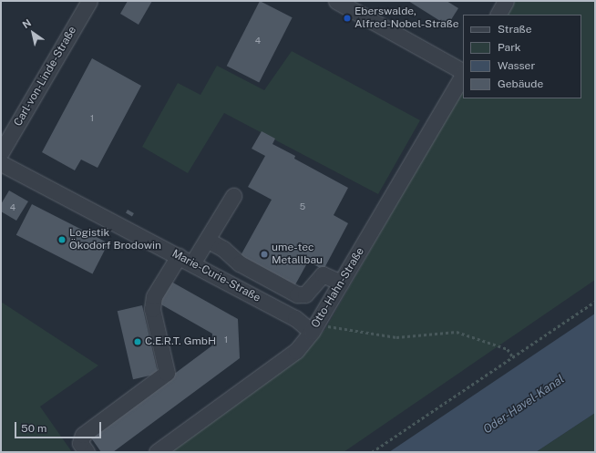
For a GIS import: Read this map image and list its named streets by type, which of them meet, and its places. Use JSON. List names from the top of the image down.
{
  "streets": {
    "street": ["Carl-von-Linde-Straße", "Marie-Curie-Straße", "Otto-Hahn-Straße"]
  },
  "crossings": [
    ["Marie-Curie-Straße", "Otto-Hahn-Straße"]
  ],
  "water": ["Oder-Havel-Kanal"],
  "places": [
    "Eberswalde, Alfred-Nobel-Straße",
    "Logistik Ökodorf Brodowin",
    "ume-tec Metallbau",
    "C.E.R.T. GmbH"
  ],
  "house_numbers": [
    "4",
    "1",
    "5",
    "4",
    "1"
  ],
  "legend": [
    "Straße",
    "Park",
    "Wasser",
    "Gebäude"
  ],
  "scale_bar": "50 m",
  "north": "top left"
}
